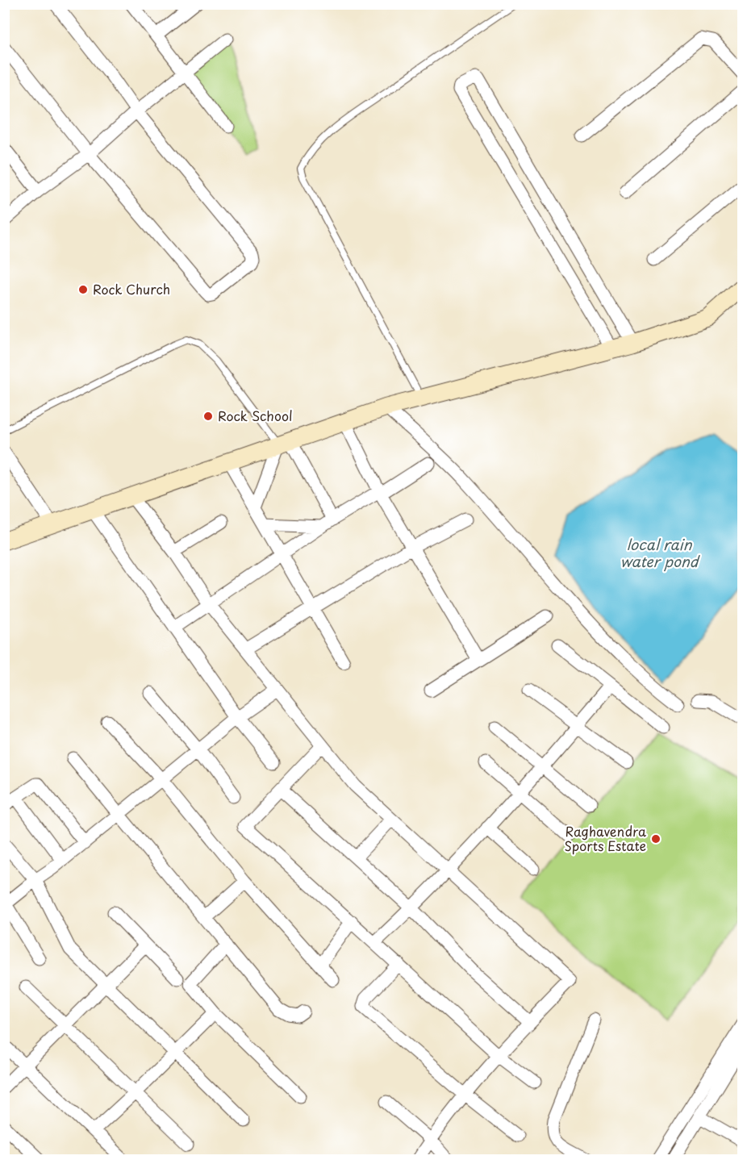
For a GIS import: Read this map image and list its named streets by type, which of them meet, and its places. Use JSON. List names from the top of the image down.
{
  "water": ["local rain water pond"],
  "places": ["Rock Church", "Rock School", "Raghavendra Sports Estate"]
}
